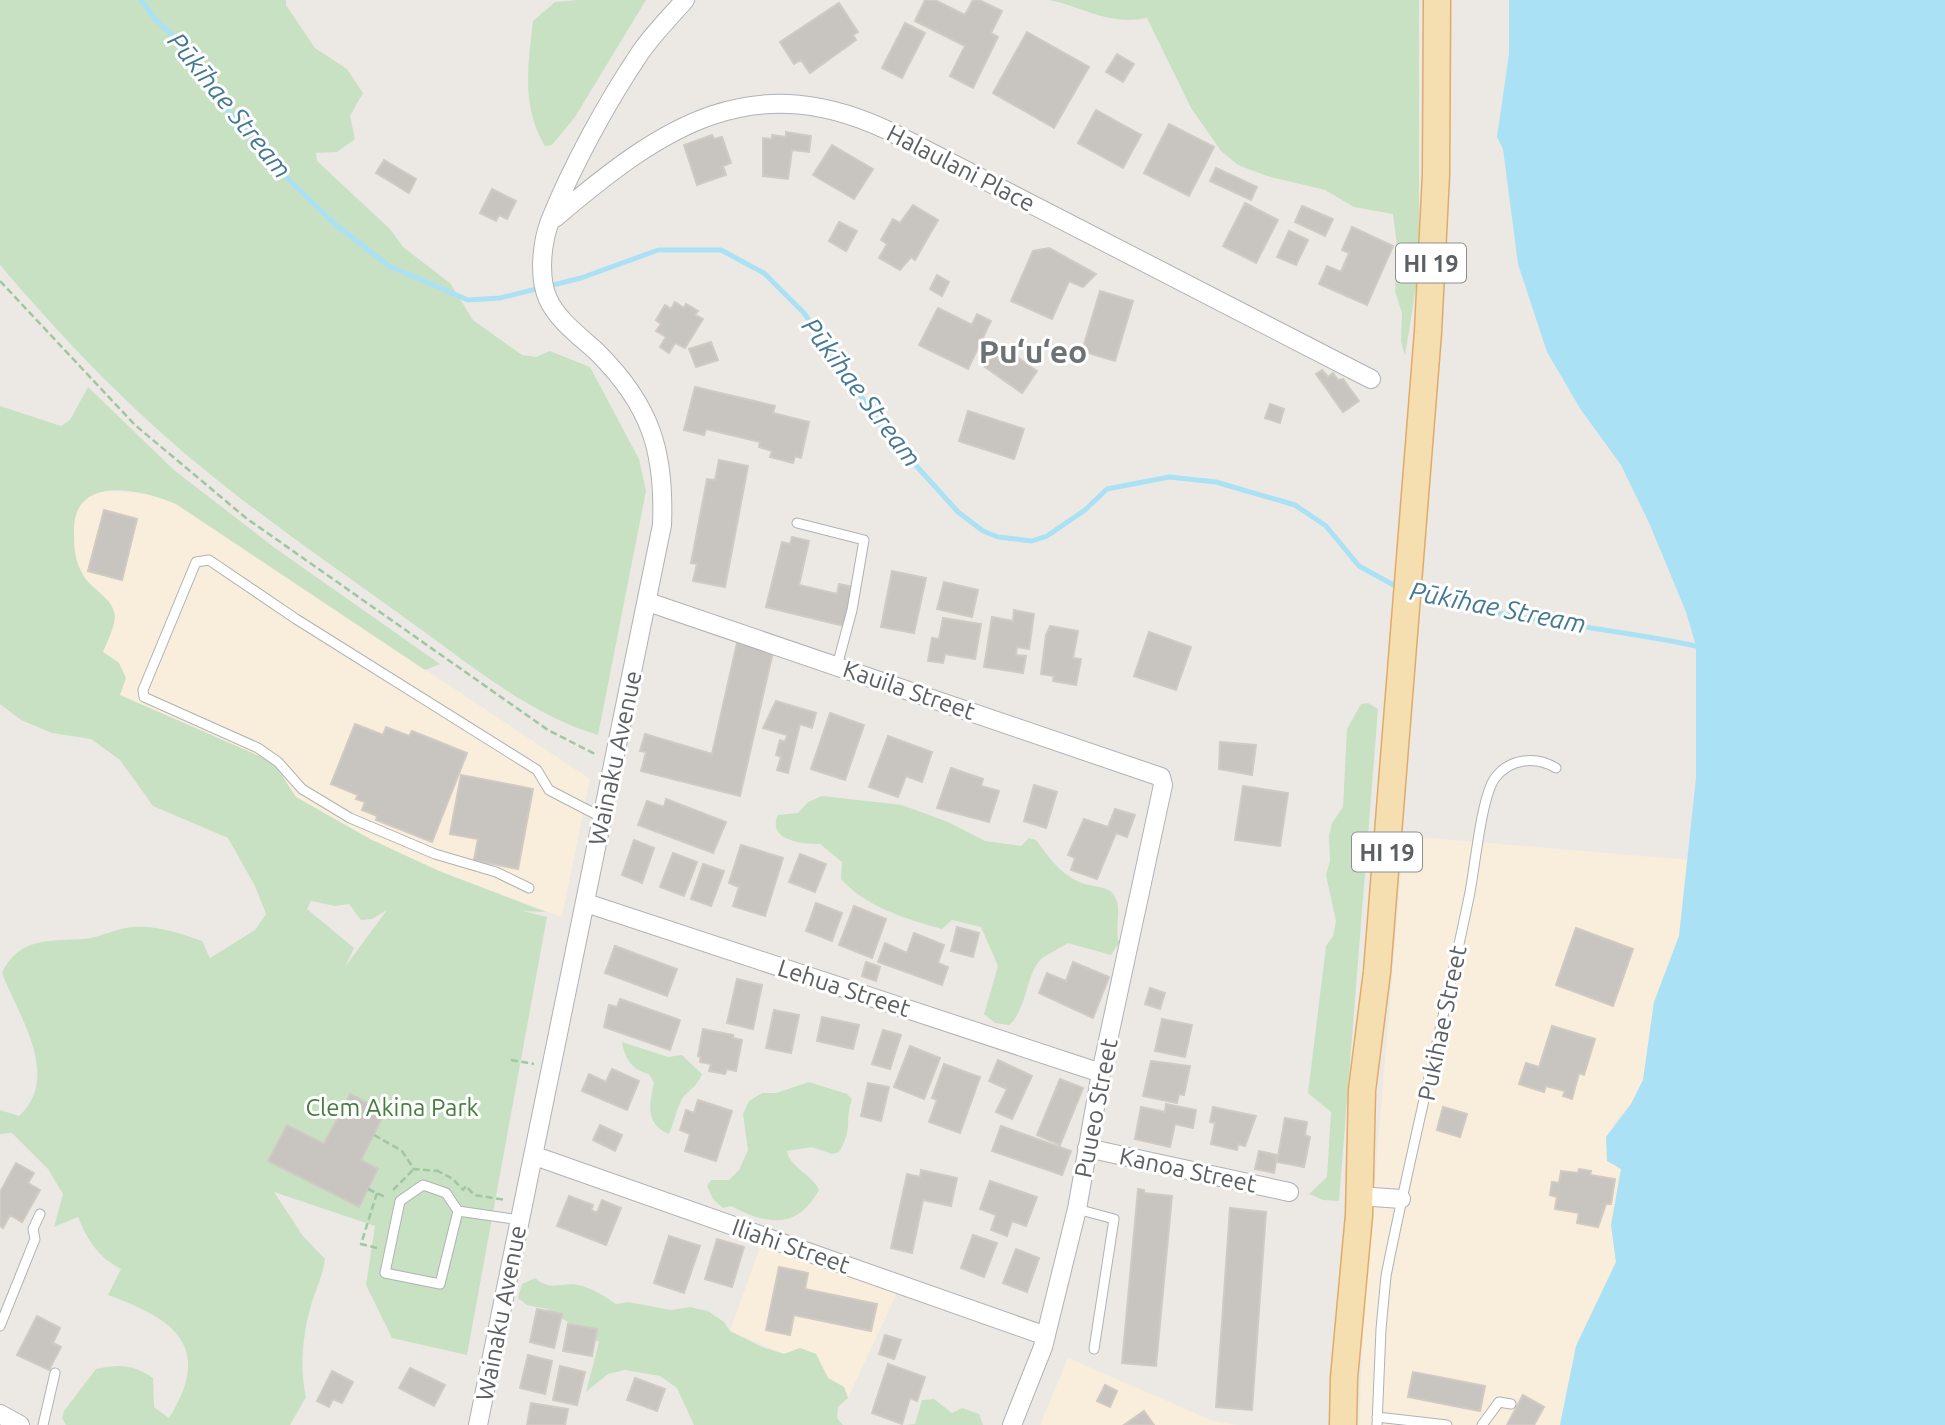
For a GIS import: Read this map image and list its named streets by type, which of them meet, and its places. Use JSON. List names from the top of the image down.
{
  "streets": {
    "main road": ["HI 19"],
    "street": [
      "Halaulani Place",
      "Kauila Street",
      "Wainaku Avenue",
      "Lehua Street",
      "Puueo Street",
      "Kanoa Street",
      "Iliahi Street"
    ],
    "lane": ["Pukihae Street"]
  },
  "crossings": [
    ["Halaulani Place", "Wainaku Avenue"],
    ["Kauila Street", "Wainaku Avenue"],
    ["Kauila Street", "Puueo Street"],
    ["Wainaku Avenue", "Lehua Street"],
    ["Wainaku Avenue", "Iliahi Street"],
    ["Lehua Street", "Puueo Street"],
    ["Puueo Street", "Kanoa Street"],
    ["Puueo Street", "Iliahi Street"]
  ],
  "districts": ["Pu‘u‘eo"],
  "water": ["Pūkīhae Stream"],
  "parks": ["Clem Akina Park"]
}
